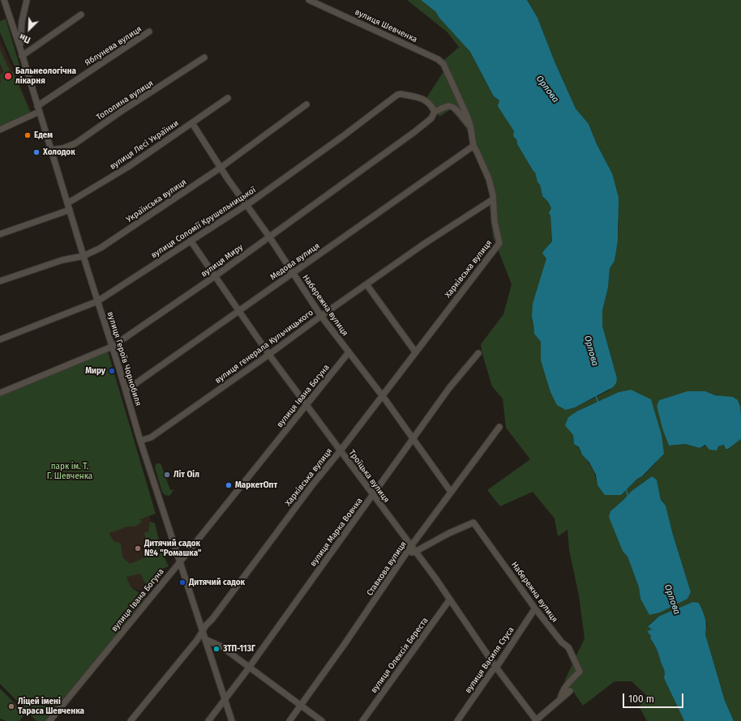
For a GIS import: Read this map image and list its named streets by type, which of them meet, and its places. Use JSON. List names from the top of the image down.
{
  "streets": {
    "street": [
      "вулиця Шевченка",
      "Яблунева вулиця",
      "Тополина вулиця",
      "вулиця Лесі Українки",
      "Українська вулиця",
      "вулиця Соломії Крушельницької",
      "вулиця Миру",
      "Медова вулиця",
      "Харківська вулиця",
      "Набережна вулиця",
      "вулиця генерала Кульчицького",
      "вулиця Героїв Чорнобиля",
      "вулиця Івана Богуна",
      "Троїцька вулиця",
      "вулиця Марка Вовчка",
      "Ставкова вулиця",
      "вулиця Олексія Береста",
      "вулиця Василя Стуса"
    ]
  },
  "crossings": [
    ["Яблунева вулиця", "вулиця Героїв Чорнобиля"],
    ["Тополина вулиця", "вулиця Героїв Чорнобиля"],
    ["вулиця Лесі Українки", "Набережна вулиця"],
    ["вулиця Лесі Українки", "вулиця Героїв Чорнобиля"],
    ["Українська вулиця", "Набережна вулиця"],
    ["Українська вулиця", "вулиця Героїв Чорнобиля"],
    ["вулиця Соломії Крушельницької", "вулиця Миру"],
    ["вулиця Соломії Крушельницької", "Набережна вулиця"],
    ["вулиця Соломії Крушельницької", "вулиця Героїв Чорнобиля"],
    ["вулиця Соломії Крушельницької", "Троїцька вулиця"],
    ["вулиця Миру", "Набережна вулиця"],
    ["вулиця Миру", "вулиця Героїв Чорнобиля"],
    ["вулиця Миру", "Троїцька вулиця"],
    ["Медова вулиця", "Набережна вулиця"],
    ["Медова вулиця", "вулиця Героїв Чорнобиля"],
    ["Медова вулиця", "Троїцька вулиця"],
    ["Харківська вулиця", "Набережна вулиця"],
    ["Харківська вулиця", "вулиця генерала Кульчицького"],
    ["Харківська вулиця", "вулиця Героїв Чорнобиля"],
    ["Харківська вулиця", "Троїцька вулиця"],
    ["Набережна вулиця", "вулиця генерала Кульчицького"],
    ["Набережна вулиця", "вулиця Івана Богуна"],
    ["Набережна вулиця", "Троїцька вулиця"],
    ["Набережна вулиця", "вулиця Марка Вовчка"],
    ["Набережна вулиця", "Ставкова вулиця"],
    ["Набережна вулиця", "вулиця Василя Стуса"],
    ["вулиця генерала Кульчицького", "вулиця Героїв Чорнобиля"],
    ["вулиця генерала Кульчицького", "Троїцька вулиця"],
    ["вулиця Героїв Чорнобиля", "вулиця Івана Богуна"],
    ["вулиця Героїв Чорнобиля", "вулиця Марка Вовчка"],
    ["вулиця Івана Богуна", "Троїцька вулиця"],
    ["Троїцька вулиця", "вулиця Марка Вовчка"],
    ["Троїцька вулиця", "Ставкова вулиця"],
    ["Троїцька вулиця", "вулиця Олексія Береста"],
    ["Троїцька вулиця", "вулиця Василя Стуса"]
  ],
  "water": ["Орлова"],
  "parks": ["парк ім. Т. Г. Шевченка"],
  "places": [
    "Бальнеологічна лікарня",
    "Едем",
    "Холодок",
    "Миру",
    "Літ Оіл",
    "МаркетОпт",
    "Дитячий садок №4 \"Ромашка\"",
    "Дитячий садок",
    "ЗТП-113Г",
    "Ліцей імені Тараса Шевченка"
  ],
  "scale_bar": "100 m",
  "north": "bottom left"
}
